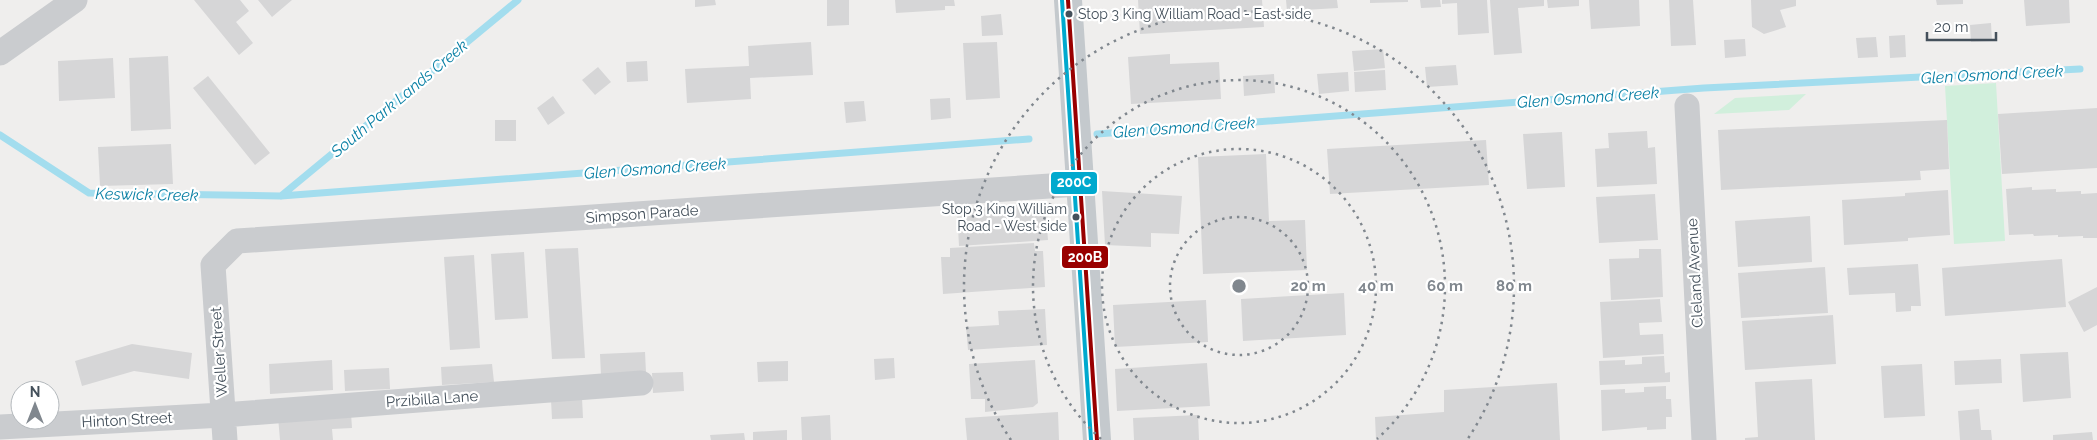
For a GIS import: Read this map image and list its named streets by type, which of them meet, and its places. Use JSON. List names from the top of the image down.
{
  "streets": {
    "street": [
      "Simpson Parade",
      "Cleland Avenue",
      "Weller Street",
      "Przibilla Lane",
      "Hinton Street"
    ]
  },
  "crossings": [
    ["Simpson Parade", "Weller Street"],
    ["Weller Street", "Przibilla Lane"],
    ["Weller Street", "Hinton Street"],
    ["Przibilla Lane", "Hinton Street"]
  ],
  "water": ["Glen Osmond Creek", "South Park Lands Creek", "Keswick Creek"],
  "places": ["Stop 3 King William Road - East side", "Stop 3 King William Road - West side"],
  "lines": ["transit line 200B", "transit line 200C"],
  "scale_bar": "20 m",
  "north": "top",
  "rings": [
    "20 m",
    "40 m",
    "60 m",
    "80 m"
  ]
}
